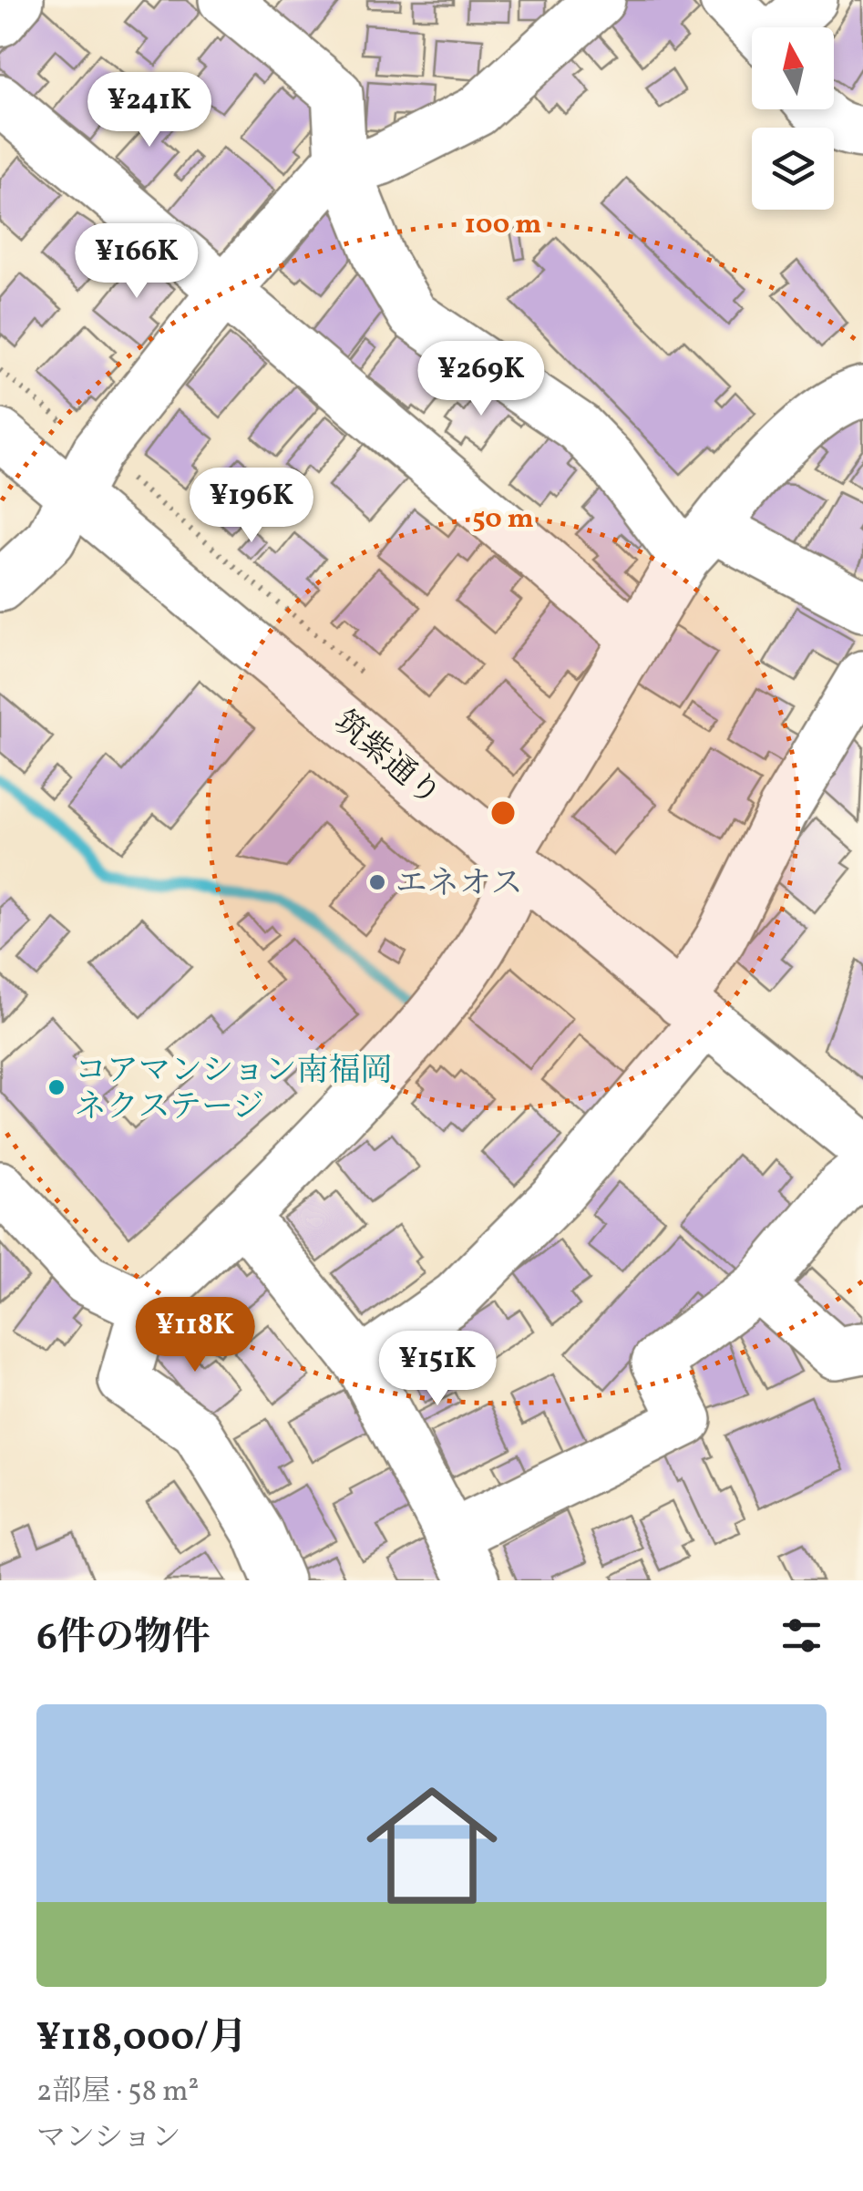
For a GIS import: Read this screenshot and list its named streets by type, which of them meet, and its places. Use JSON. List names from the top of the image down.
{
  "streets": {
    "street": ["筑紫通り"]
  },
  "places": ["エネオス", "コアマンション南福岡 ネクステージ"],
  "north": "top",
  "page": {
    "price": [
      "¥241K",
      "¥166K",
      "¥269K",
      "¥196K",
      "¥118K",
      "¥151K"
    ],
    "heading": "6件の物件",
    "list": [
      {
        "name": "¥118,000/月",
        "note": "2部屋 · 58 m² · マンション"
      }
    ]
  },
  "rings": ["100 m", "50 m"]
}
